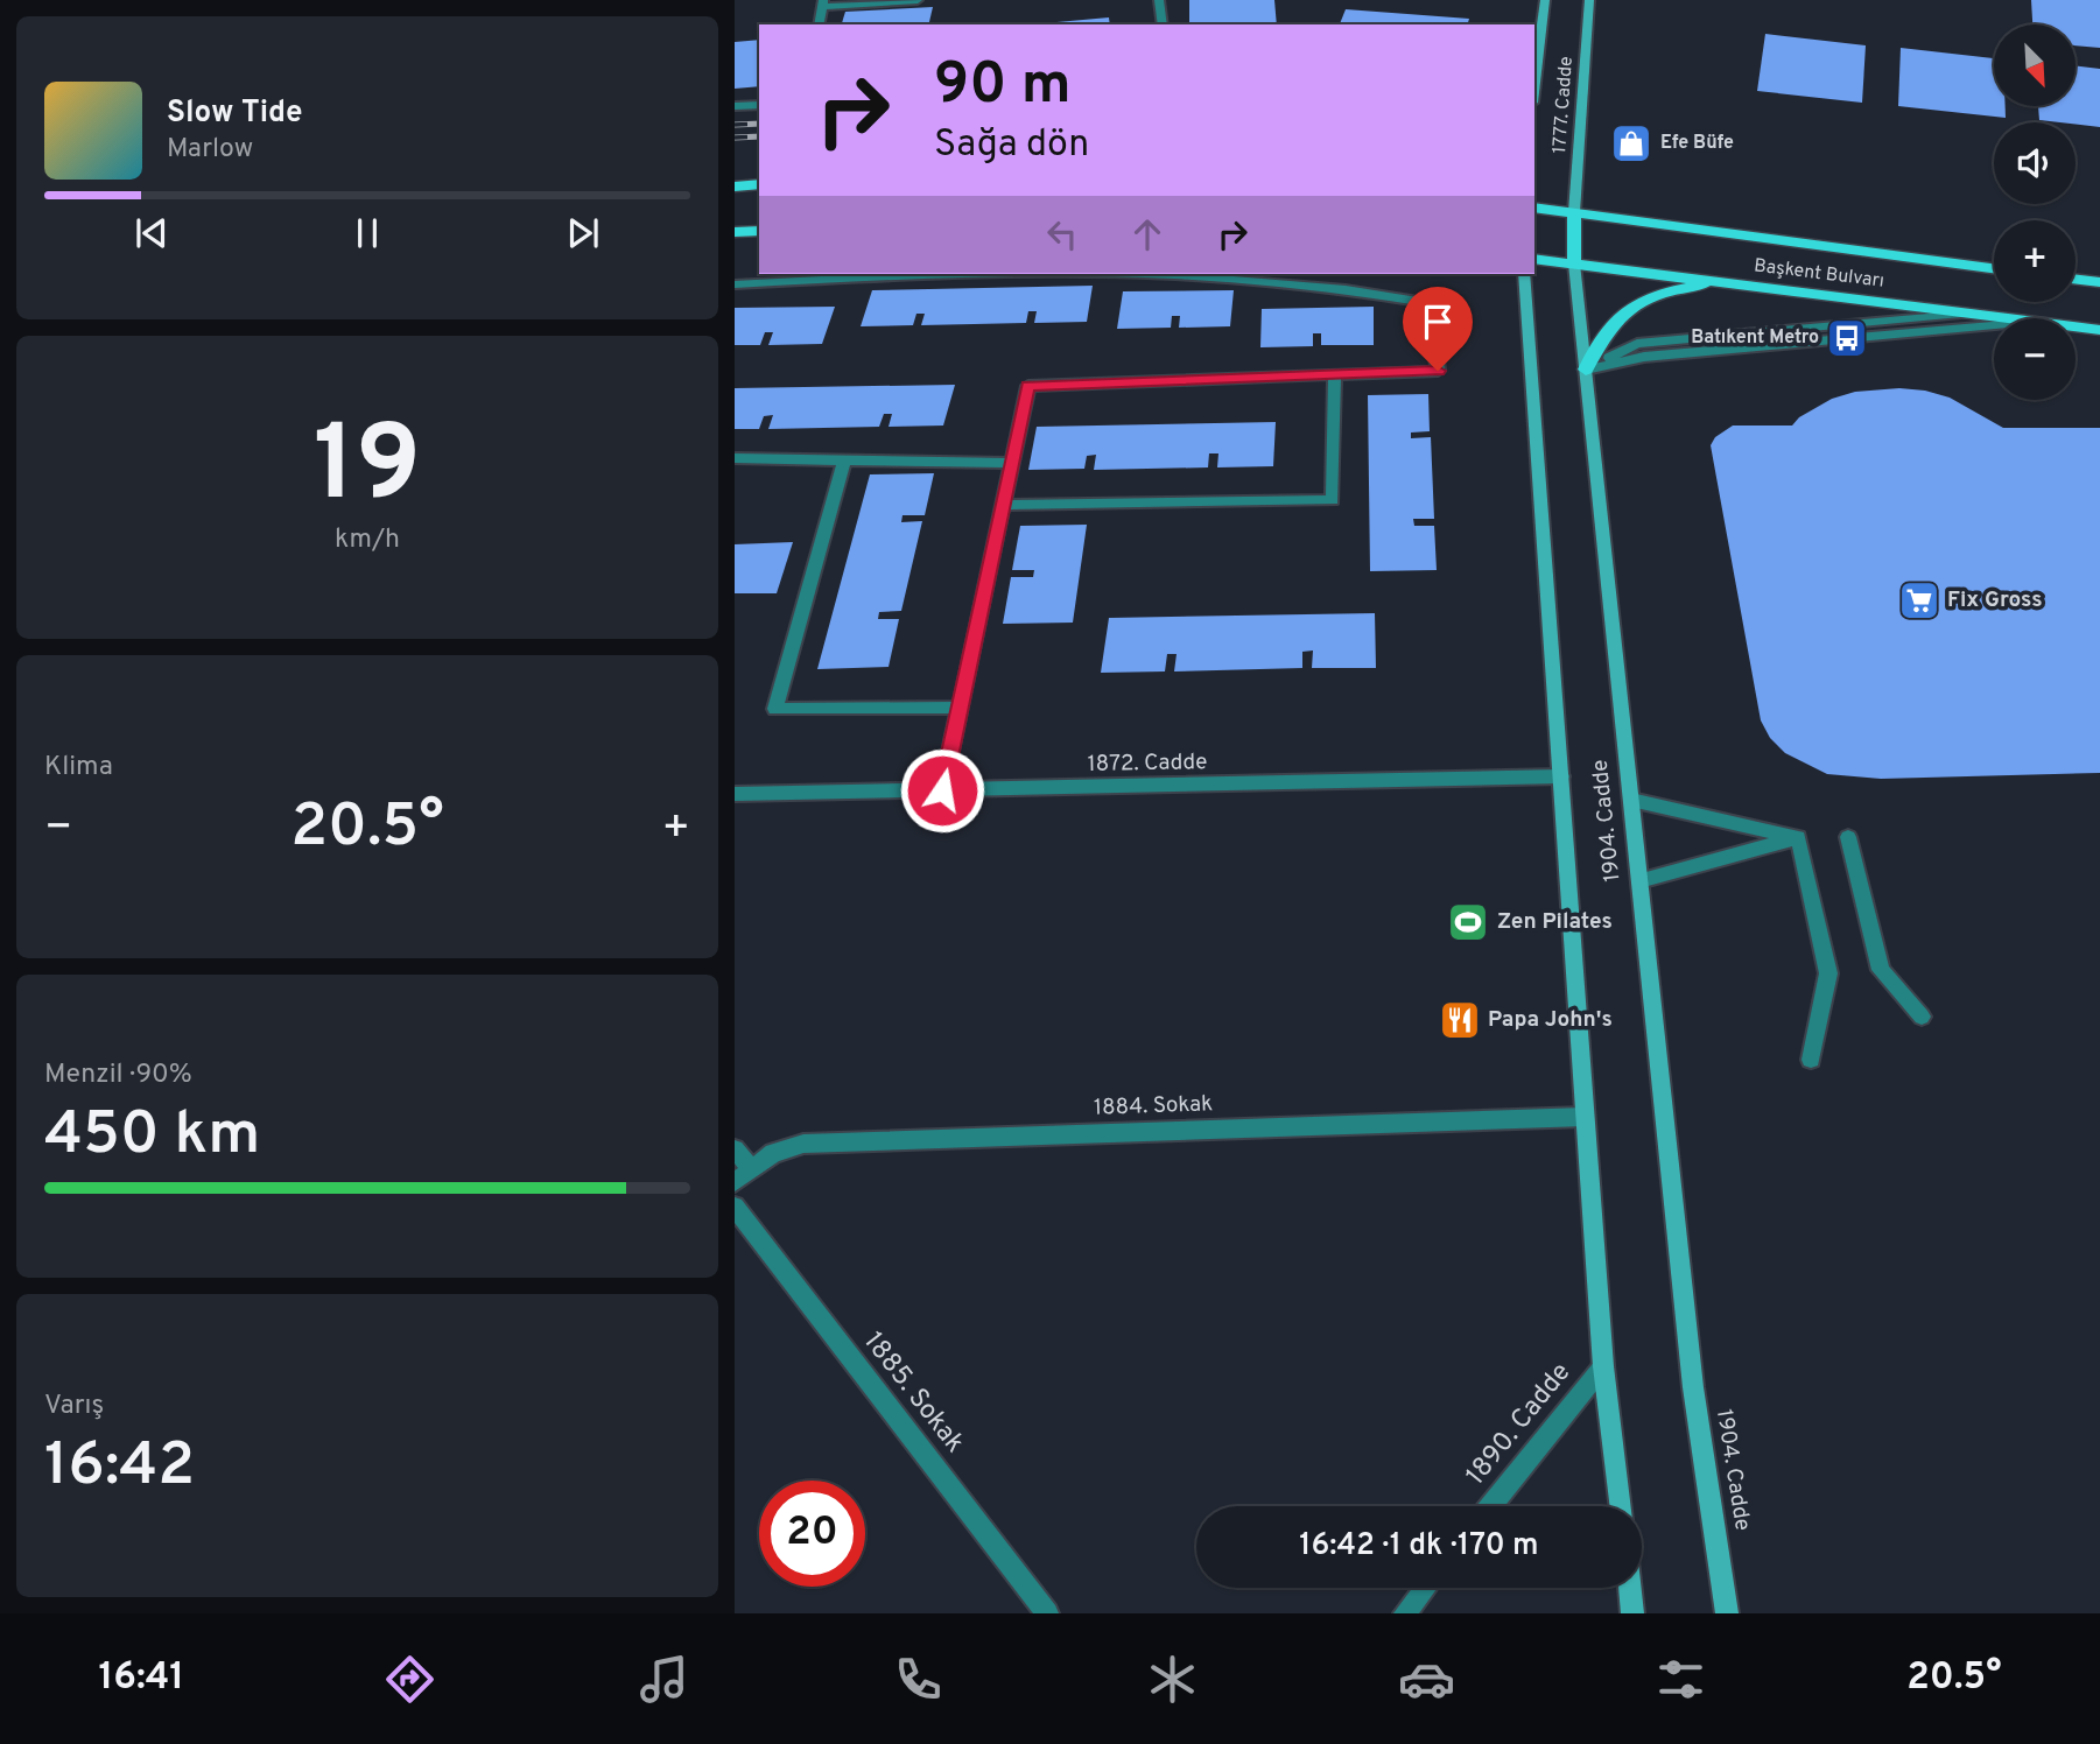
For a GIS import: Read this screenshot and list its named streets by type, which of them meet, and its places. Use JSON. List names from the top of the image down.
{
  "streets": {
    "main road": ["1777. Cadde", "Başkent Bulvarı", "1904. Cadde"],
    "street": [
      "1872. Cadde",
      "1884. Sokak",
      "1885. Sokak",
      "1890. Cadde"
    ]
  },
  "crossings": [
    ["1777. Cadde", "Başkent Bulvarı"],
    ["Başkent Bulvarı", "1904. Cadde"],
    ["1872. Cadde", "1904. Cadde"],
    ["1904. Cadde", "1884. Sokak"],
    ["1904. Cadde", "1890. Cadde"]
  ],
  "places": {
    "shop": ["Efe Büfe"],
    "bus stop": ["Batıkent Metro"],
    "supermarket": ["Fix Gross"],
    "sports": ["Zen Pilates"],
    "restaurant": ["Papa John's"]
  },
  "north": "bottom right",
  "page": {
    "map_buttons": ["+", "−"],
    "turn": ["90 m", "Sağa dön"],
    "song": ["Slow Tide", "Marlow"],
    "tile": [
      ["19", "km/h"],
      "Klima",
      ["Menzil · 90%", "450 km"],
      ["Varış", "16:42"]
    ],
    "heat": ["−", "20.5°", "+"],
    "limit": "20",
    "trip": "16:42 · 1 dk · 170 m",
    "tabs": ["16:41", "20.5°"]
  }
}
